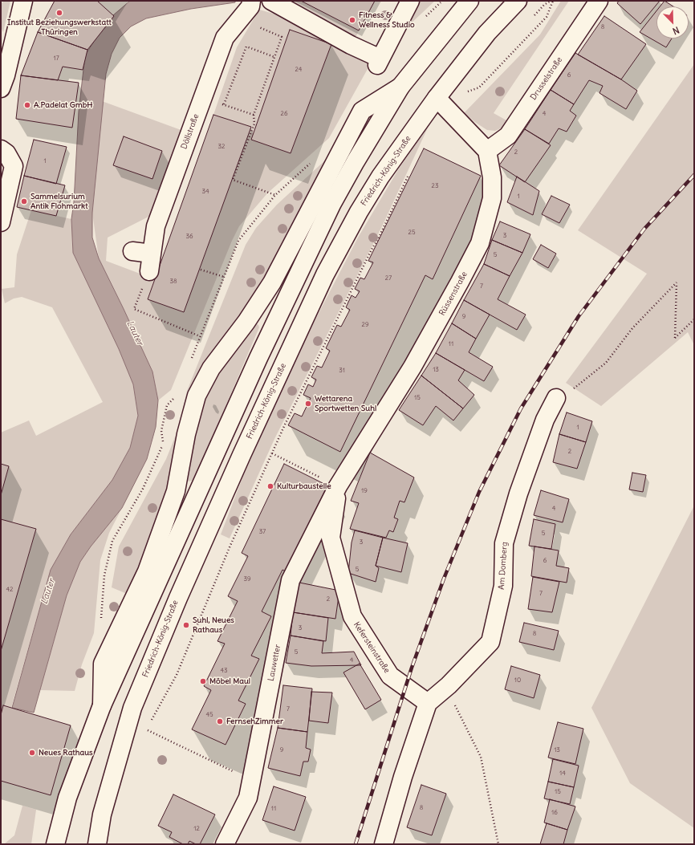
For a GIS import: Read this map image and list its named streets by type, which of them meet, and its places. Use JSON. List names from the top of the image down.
{
  "streets": {
    "street": [
      "Drusselstraße",
      "Döllstraße",
      "Friedrich-König-Straße",
      "Rüssenstraße",
      "Am Domberg",
      "Kefersteinstraße",
      "Lauwetter"
    ]
  },
  "crossings": [
    ["Drusselstraße", "Rüssenstraße"],
    ["Rüssenstraße", "Kefersteinstraße"],
    ["Rüssenstraße", "Lauwetter"],
    ["Am Domberg", "Kefersteinstraße"],
    ["Kefersteinstraße", "Lauwetter"]
  ],
  "water": ["Lauter"],
  "places": [
    "Institut Beziehungswerkstatt Thüringen",
    "Fitness & Wellness Studio",
    "A.Padelat GmbH",
    "Sammelsurium Antik Flohmarkt",
    "Wettarena Sportwetten Suhl",
    "Kulturbaustelle",
    "Suhl, Neues Rathaus",
    "Möbel Maul",
    "FernsehZimmer",
    "Neues Rathaus"
  ],
  "house_numbers": [
    "8",
    "17",
    "24",
    "6",
    "26",
    "4",
    "32",
    "2",
    "1",
    "23",
    "34",
    "1",
    "25",
    "3",
    "36",
    "5",
    "27",
    "38",
    "7",
    "9",
    "29",
    "11",
    "13",
    "31",
    "15",
    "1",
    "2",
    "19",
    "4",
    "37",
    "5",
    "3",
    "6",
    "5",
    "39",
    "42",
    "7",
    "2",
    "3",
    "8",
    "5",
    "4",
    "43",
    "10",
    "7",
    "45",
    "9",
    "13",
    "14",
    "15",
    "8",
    "11",
    "16",
    "12"
  ],
  "north": "bottom right"
}
